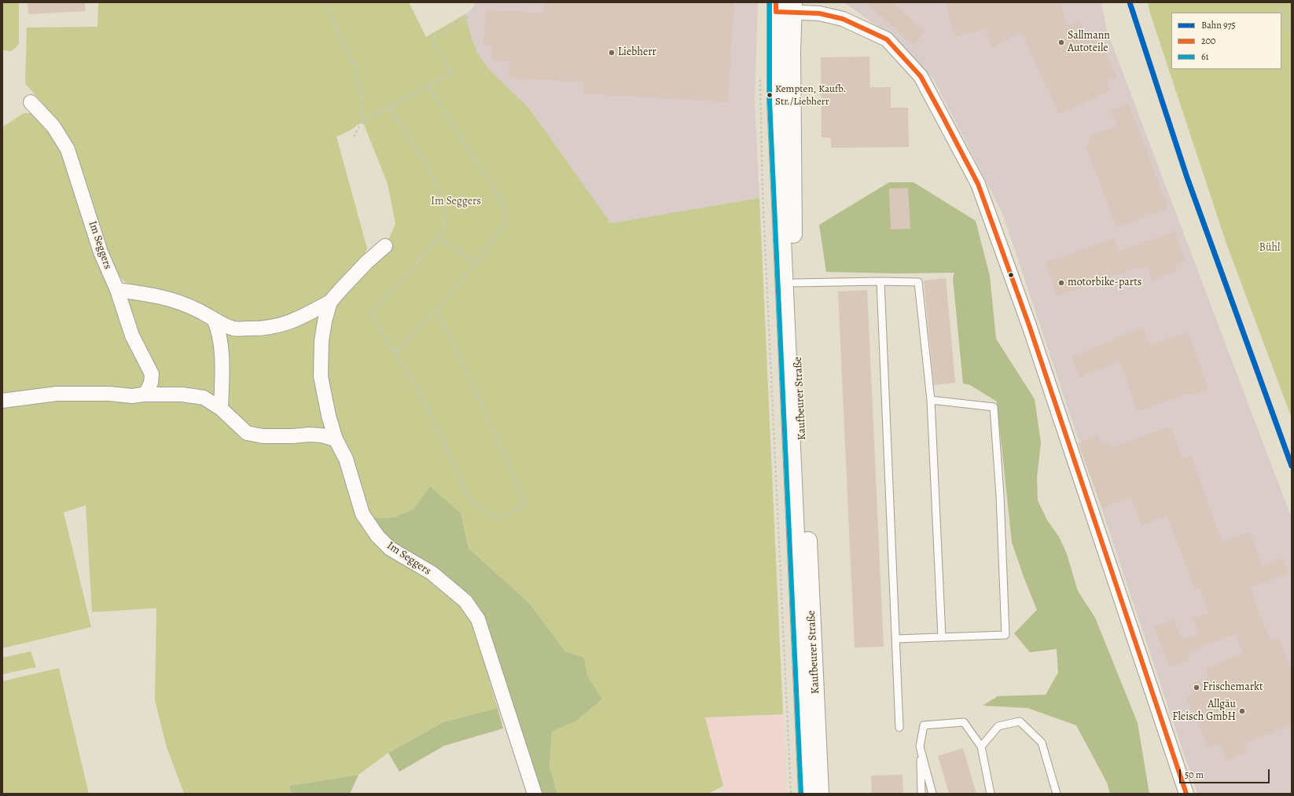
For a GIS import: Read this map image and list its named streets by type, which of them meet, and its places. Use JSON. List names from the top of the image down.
{
  "streets": {
    "main road": ["Kaufbeurer Straße"],
    "street": ["Im Seggers"]
  },
  "parks": ["Im Seggers", "Bühl"],
  "places": [
    "Sallmann Autoteile",
    "Liebherr",
    "Kempten, Kaufb. Str./Liebherr",
    "motorbike-parts",
    "Frischemarkt",
    "Allgäu Fleisch GmbH"
  ],
  "lines": ["rail line 975", "transit line 200", "transit line 61"],
  "legend": ["Bahn 975", "200", "61"],
  "scale_bar": "50 m"
}
